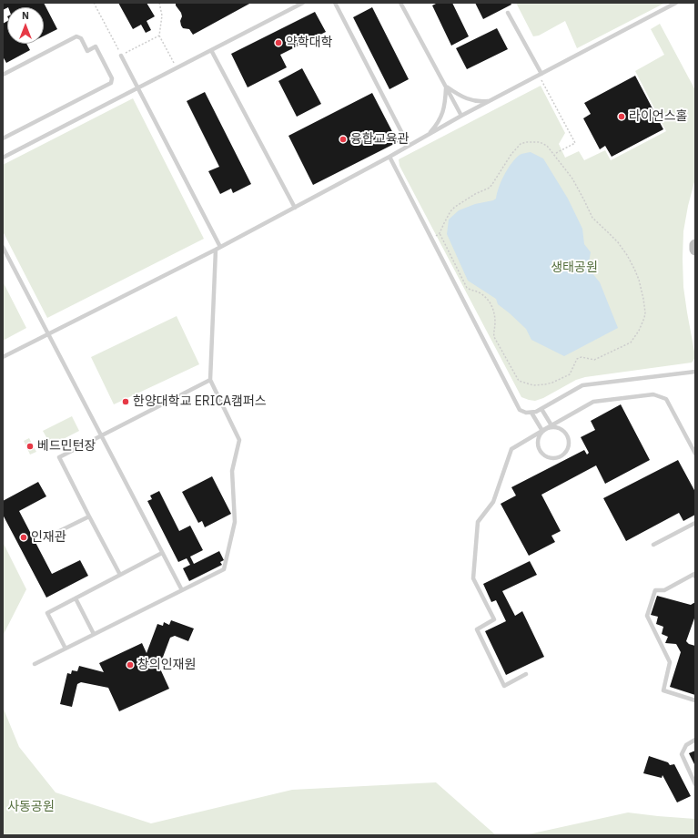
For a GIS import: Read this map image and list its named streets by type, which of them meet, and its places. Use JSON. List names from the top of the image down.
{
  "parks": ["생태공원", "사동공원"],
  "places": [
    "약학대학",
    "라이언스홀",
    "융합교육관",
    "한양대학교 ERICA캠퍼스",
    "베드민턴장",
    "인재관",
    "창의인재원"
  ],
  "north": "top"
}
